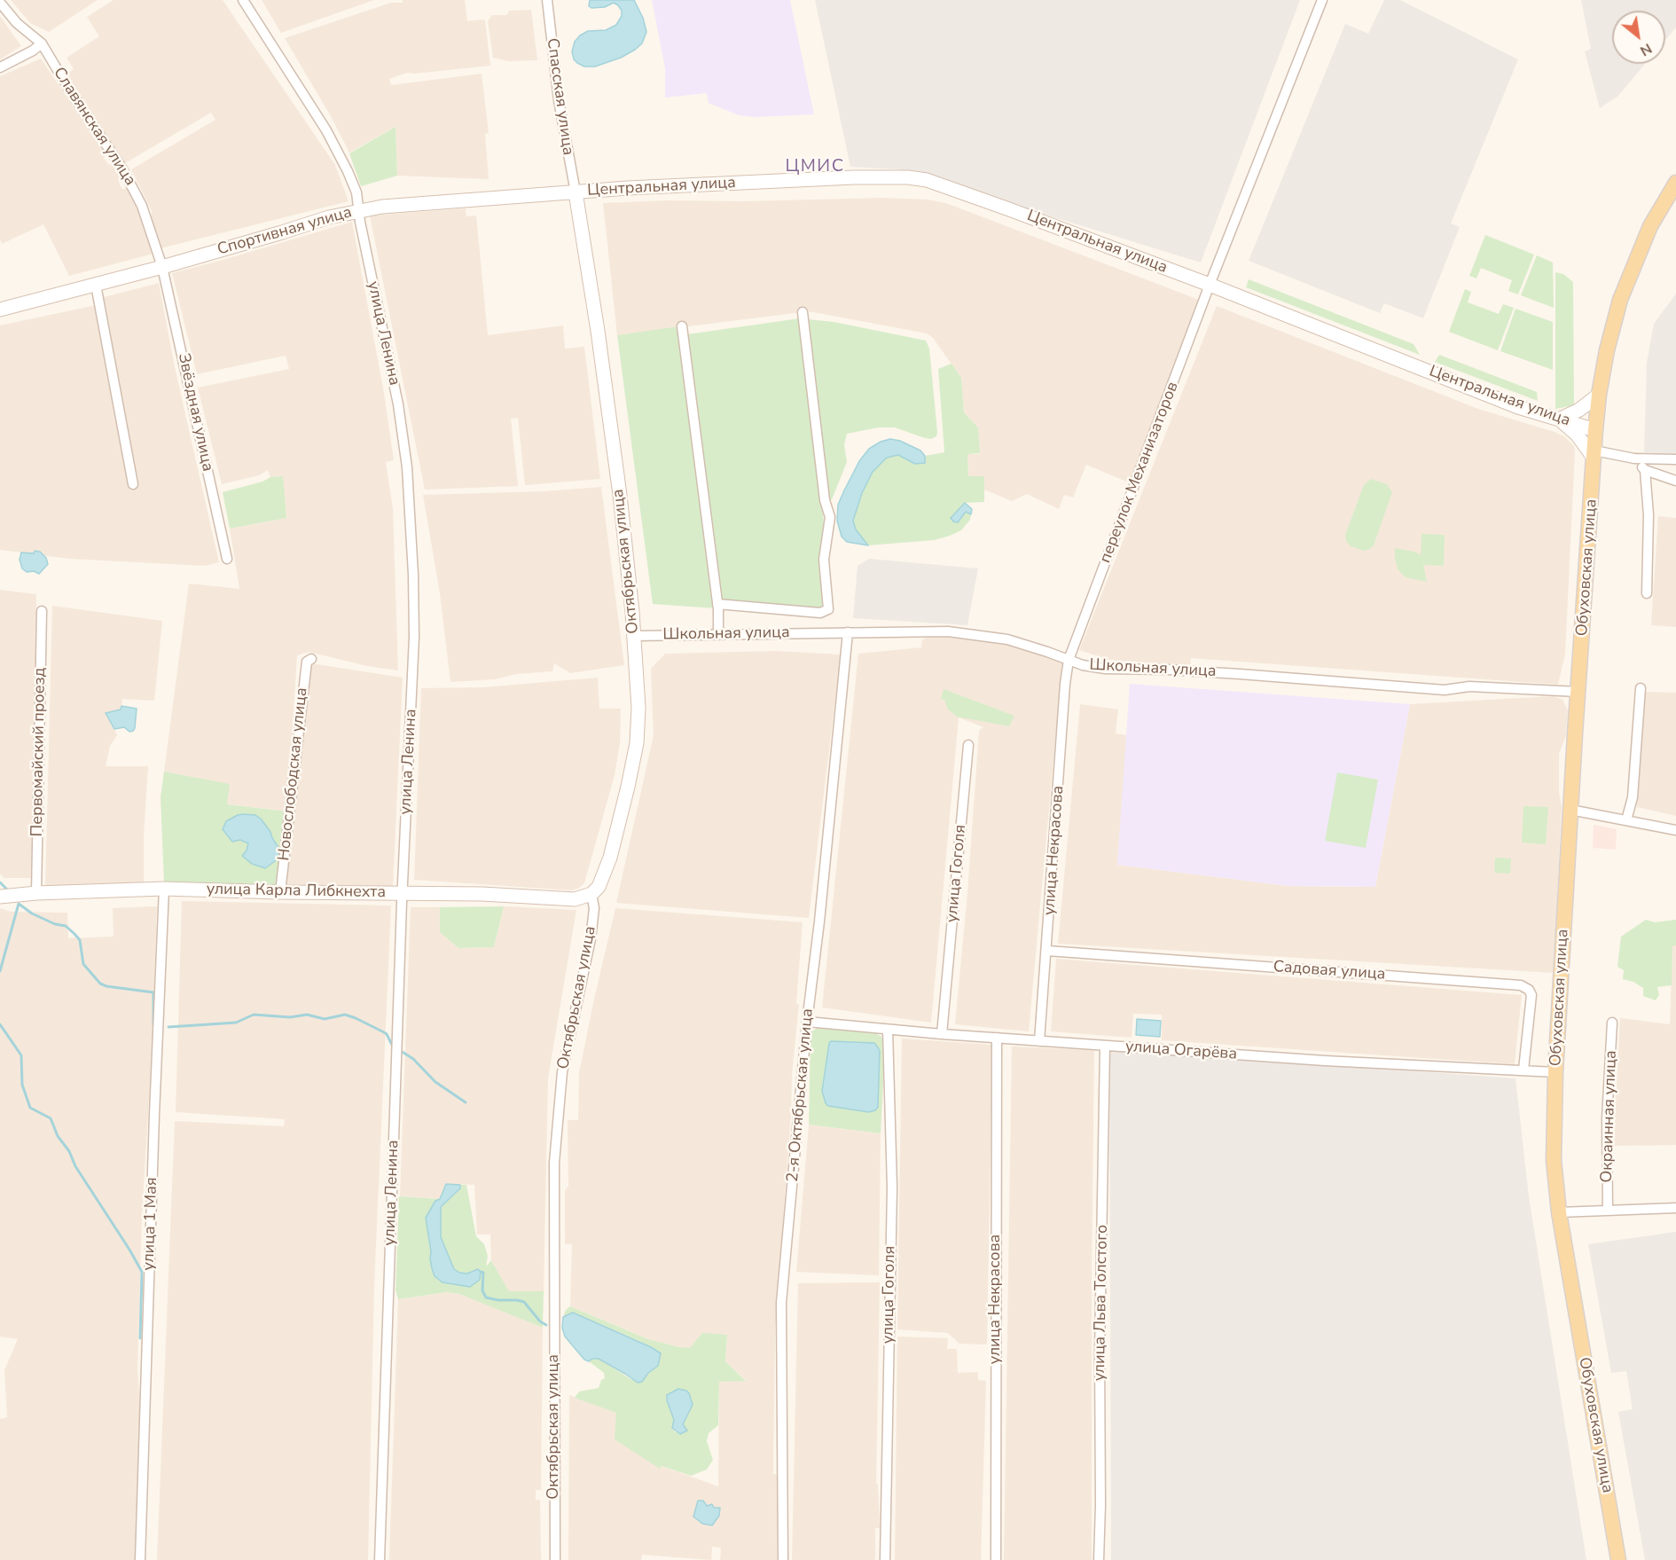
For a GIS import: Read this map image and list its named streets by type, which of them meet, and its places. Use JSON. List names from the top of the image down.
{
  "streets": {
    "main road": ["Обуховская улица"],
    "street": [
      "Спасская улица",
      "Славянская улица",
      "Центральная улица",
      "Спортивная улица",
      "улица Ленина",
      "Звёздная улица",
      "переулок Механизаторов",
      "Октябрьская улица",
      "Школьная улица",
      "Первомайский проезд",
      "Новослободская улица",
      "улица Некрасова",
      "улица Гоголя",
      "улица Карла Либкнехта",
      "Садовая улица",
      "улица Огарёва",
      "2-я Октябрьская улица",
      "Окраинная улица",
      "улица 1 Мая",
      "улица Льва Толстого"
    ]
  },
  "crossings": [
    ["Спасская улица", "Центральная улица"],
    ["Спасская улица", "Спортивная улица"],
    ["Спасская улица", "Октябрьская улица"],
    ["Славянская улица", "Спортивная улица"],
    ["Славянская улица", "Звёздная улица"],
    ["Центральная улица", "Спортивная улица"],
    ["Центральная улица", "переулок Механизаторов"],
    ["Центральная улица", "Октябрьская улица"],
    ["Центральная улица", "Обуховская улица"],
    ["Спортивная улица", "улица Ленина"],
    ["Спортивная улица", "Звёздная улица"],
    ["Спортивная улица", "Октябрьская улица"],
    ["улица Ленина", "улица Карла Либкнехта"],
    ["переулок Механизаторов", "Школьная улица"],
    ["переулок Механизаторов", "улица Некрасова"],
    ["Октябрьская улица", "Школьная улица"],
    ["Октябрьская улица", "улица Карла Либкнехта"],
    ["Обуховская улица", "Школьная улица"],
    ["Обуховская улица", "улица Огарёва"],
    ["Школьная улица", "улица Некрасова"],
    ["Школьная улица", "2-я Октябрьская улица"],
    ["Первомайский проезд", "улица Карла Либкнехта"],
    ["Новослободская улица", "улица Карла Либкнехта"],
    ["улица Некрасова", "Садовая улица"],
    ["улица Некрасова", "улица Огарёва"],
    ["улица Гоголя", "улица Огарёва"],
    ["улица Карла Либкнехта", "улица 1 Мая"],
    ["Садовая улица", "улица Огарёва"],
    ["улица Огарёва", "2-я Октябрьская улица"],
    ["улица Огарёва", "улица Льва Толстого"]
  ],
  "districts": ["ЦМИС"],
  "north": "bottom right"
}
